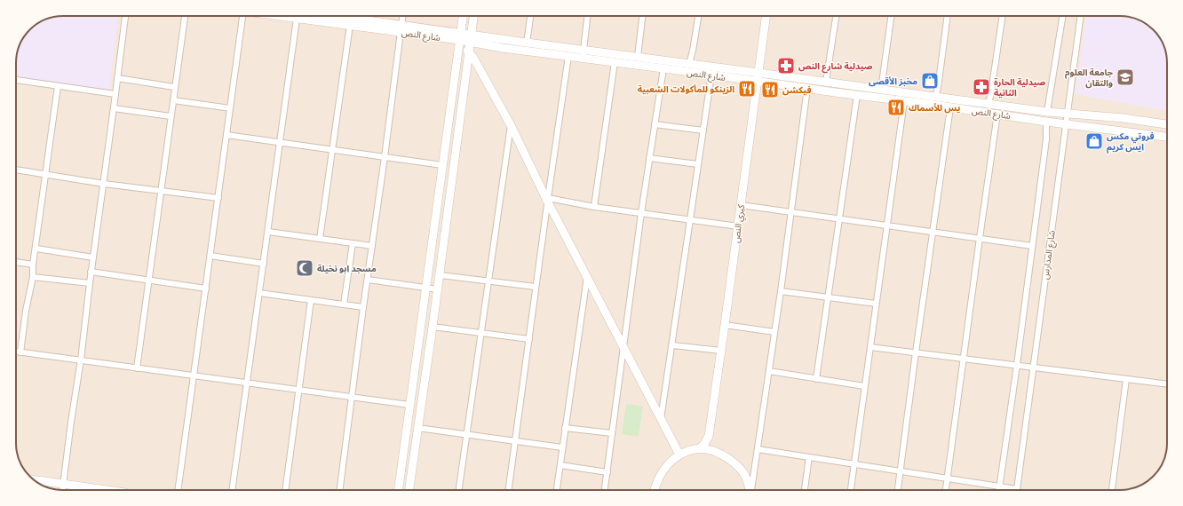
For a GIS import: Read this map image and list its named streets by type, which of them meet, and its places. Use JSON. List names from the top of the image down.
{
  "streets": {
    "street": ["شارع النص", "كبري النص", "شارع المدارس"]
  },
  "crossings": [
    ["شارع النص", "كبري النص"],
    ["شارع النص", "شارع المدارس"]
  ],
  "places": {
    "pharmacy": ["صيدلية شارع النص", "صيدلية الحارة الثانية"],
    "school or university": ["جامعة العلوم والتقان"],
    "shop": ["مخبز الأقصى", "فروتي مكس ايس كريم"],
    "restaurant": ["الزينكو للمأكولات الشعبية", "فيكشن", "يس للأسماك"],
    "mosque": ["مسجد ابو نخيلة"]
  }
}
